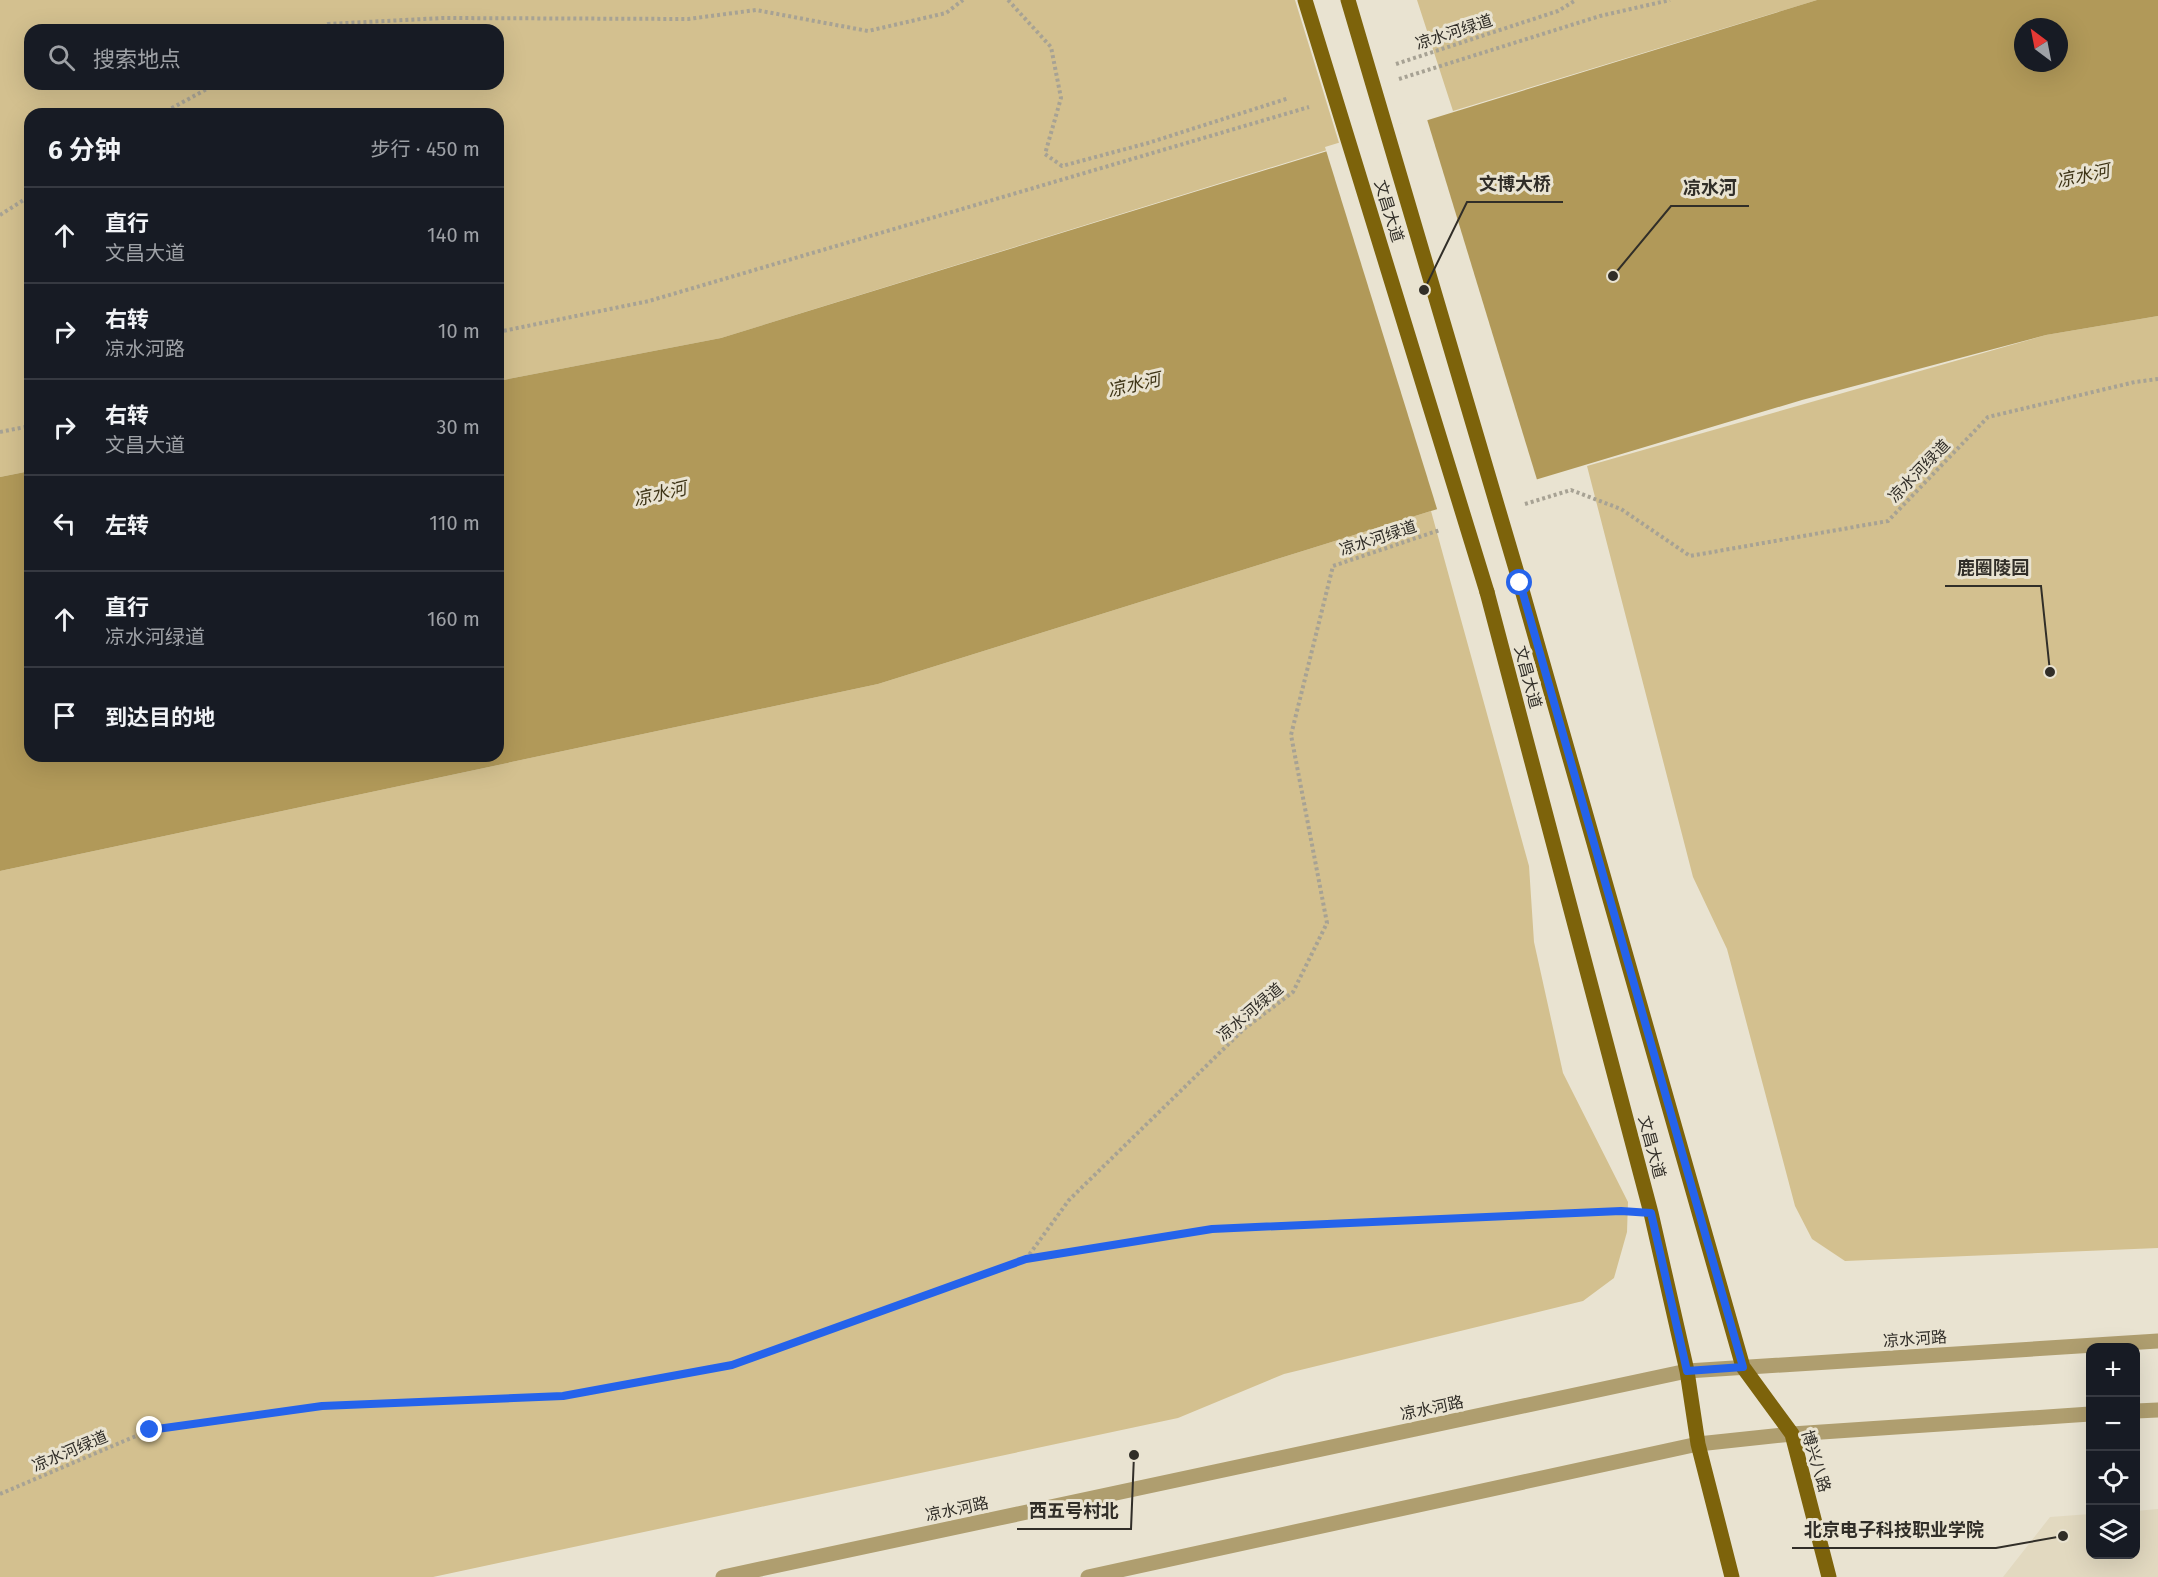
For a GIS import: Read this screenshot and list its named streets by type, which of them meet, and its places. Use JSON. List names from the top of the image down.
{
  "streets": {
    "main road": ["文昌大道", "博兴八路"],
    "street": ["凉水河路"],
    "path": ["凉水河绿道"]
  },
  "crossings": [
    ["文昌大道", "凉水河路"],
    ["文昌大道", "博兴八路"],
    ["凉水河路", "博兴八路"]
  ],
  "water": ["凉水河"],
  "places": [
    "凉水河",
    "文博大桥",
    "鹿圈陵园",
    "西五号村北",
    "北京电子科技职业学院"
  ],
  "north": "top left",
  "page": {
    "search": "搜索地点",
    "heading": ["6 分钟", "步行 · 450 m"],
    "list": [
      ["直行", "文昌大道", "140 m"],
      ["右转", "凉水河路", "10 m"],
      ["右转", "文昌大道", "30 m"],
      ["左转", "110 m"],
      ["直行", "凉水河绿道", "160 m"],
      "到达目的地"
    ],
    "map_buttons": ["+", "−"]
  }
}
